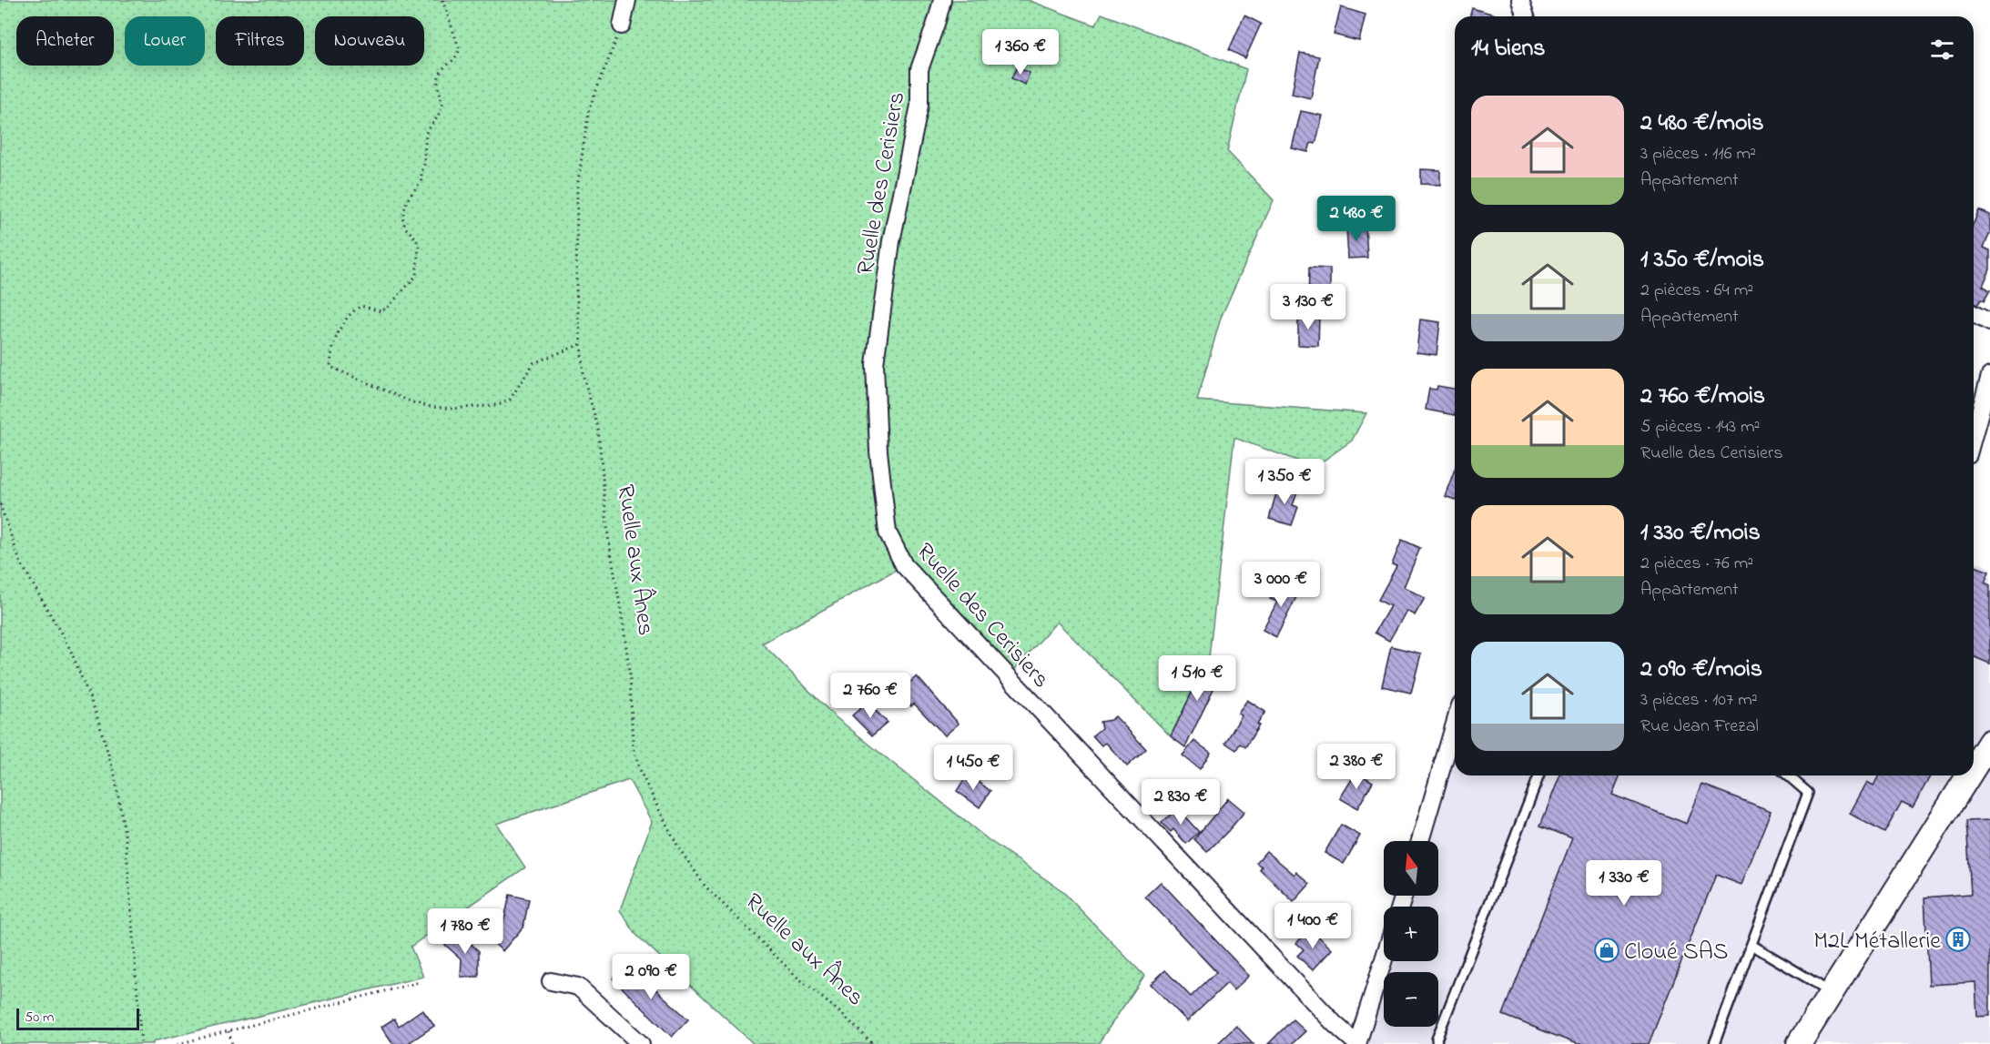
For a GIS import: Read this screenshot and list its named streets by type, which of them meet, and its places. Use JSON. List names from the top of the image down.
{
  "streets": {
    "street": ["Ruelle des Cerisiers"],
    "path": ["Ruelle aux Ânes"]
  },
  "places": {
    "building": ["M2L Métallerie"],
    "shop": ["Cloué SAS"]
  },
  "scale_bar": "50 m",
  "north": "top",
  "page": {
    "chip": [
      "Acheter",
      "Louer",
      "Filtres",
      "Nouveau"
    ],
    "heading": "14 biens",
    "price": [
      "1 360 €",
      "2 480 €",
      "3 130 €",
      "1 350 €",
      "3 000 €",
      "1 510 €",
      "2 760 €",
      "2 380 €",
      "1 450 €",
      "2 830 €",
      "1 330 €",
      "1 400 €",
      "1 780 €",
      "2 090 €"
    ],
    "list": [
      {
        "name": "2 480 €/mois",
        "note": "3 pièces · 116 m² · Appartement"
      },
      {
        "name": "1 350 €/mois",
        "note": "2 pièces · 64 m² · Appartement"
      },
      {
        "name": "2 760 €/mois",
        "note": "5 pièces · 143 m² · Ruelle des Cerisiers"
      },
      {
        "name": "1 330 €/mois",
        "note": "2 pièces · 76 m² · Appartement"
      },
      {
        "name": "2 090 €/mois",
        "note": "3 pièces · 107 m² · Rue Jean Frezal"
      }
    ],
    "map_buttons": ["+", "−"],
    "scale": "50 m"
  }
}
